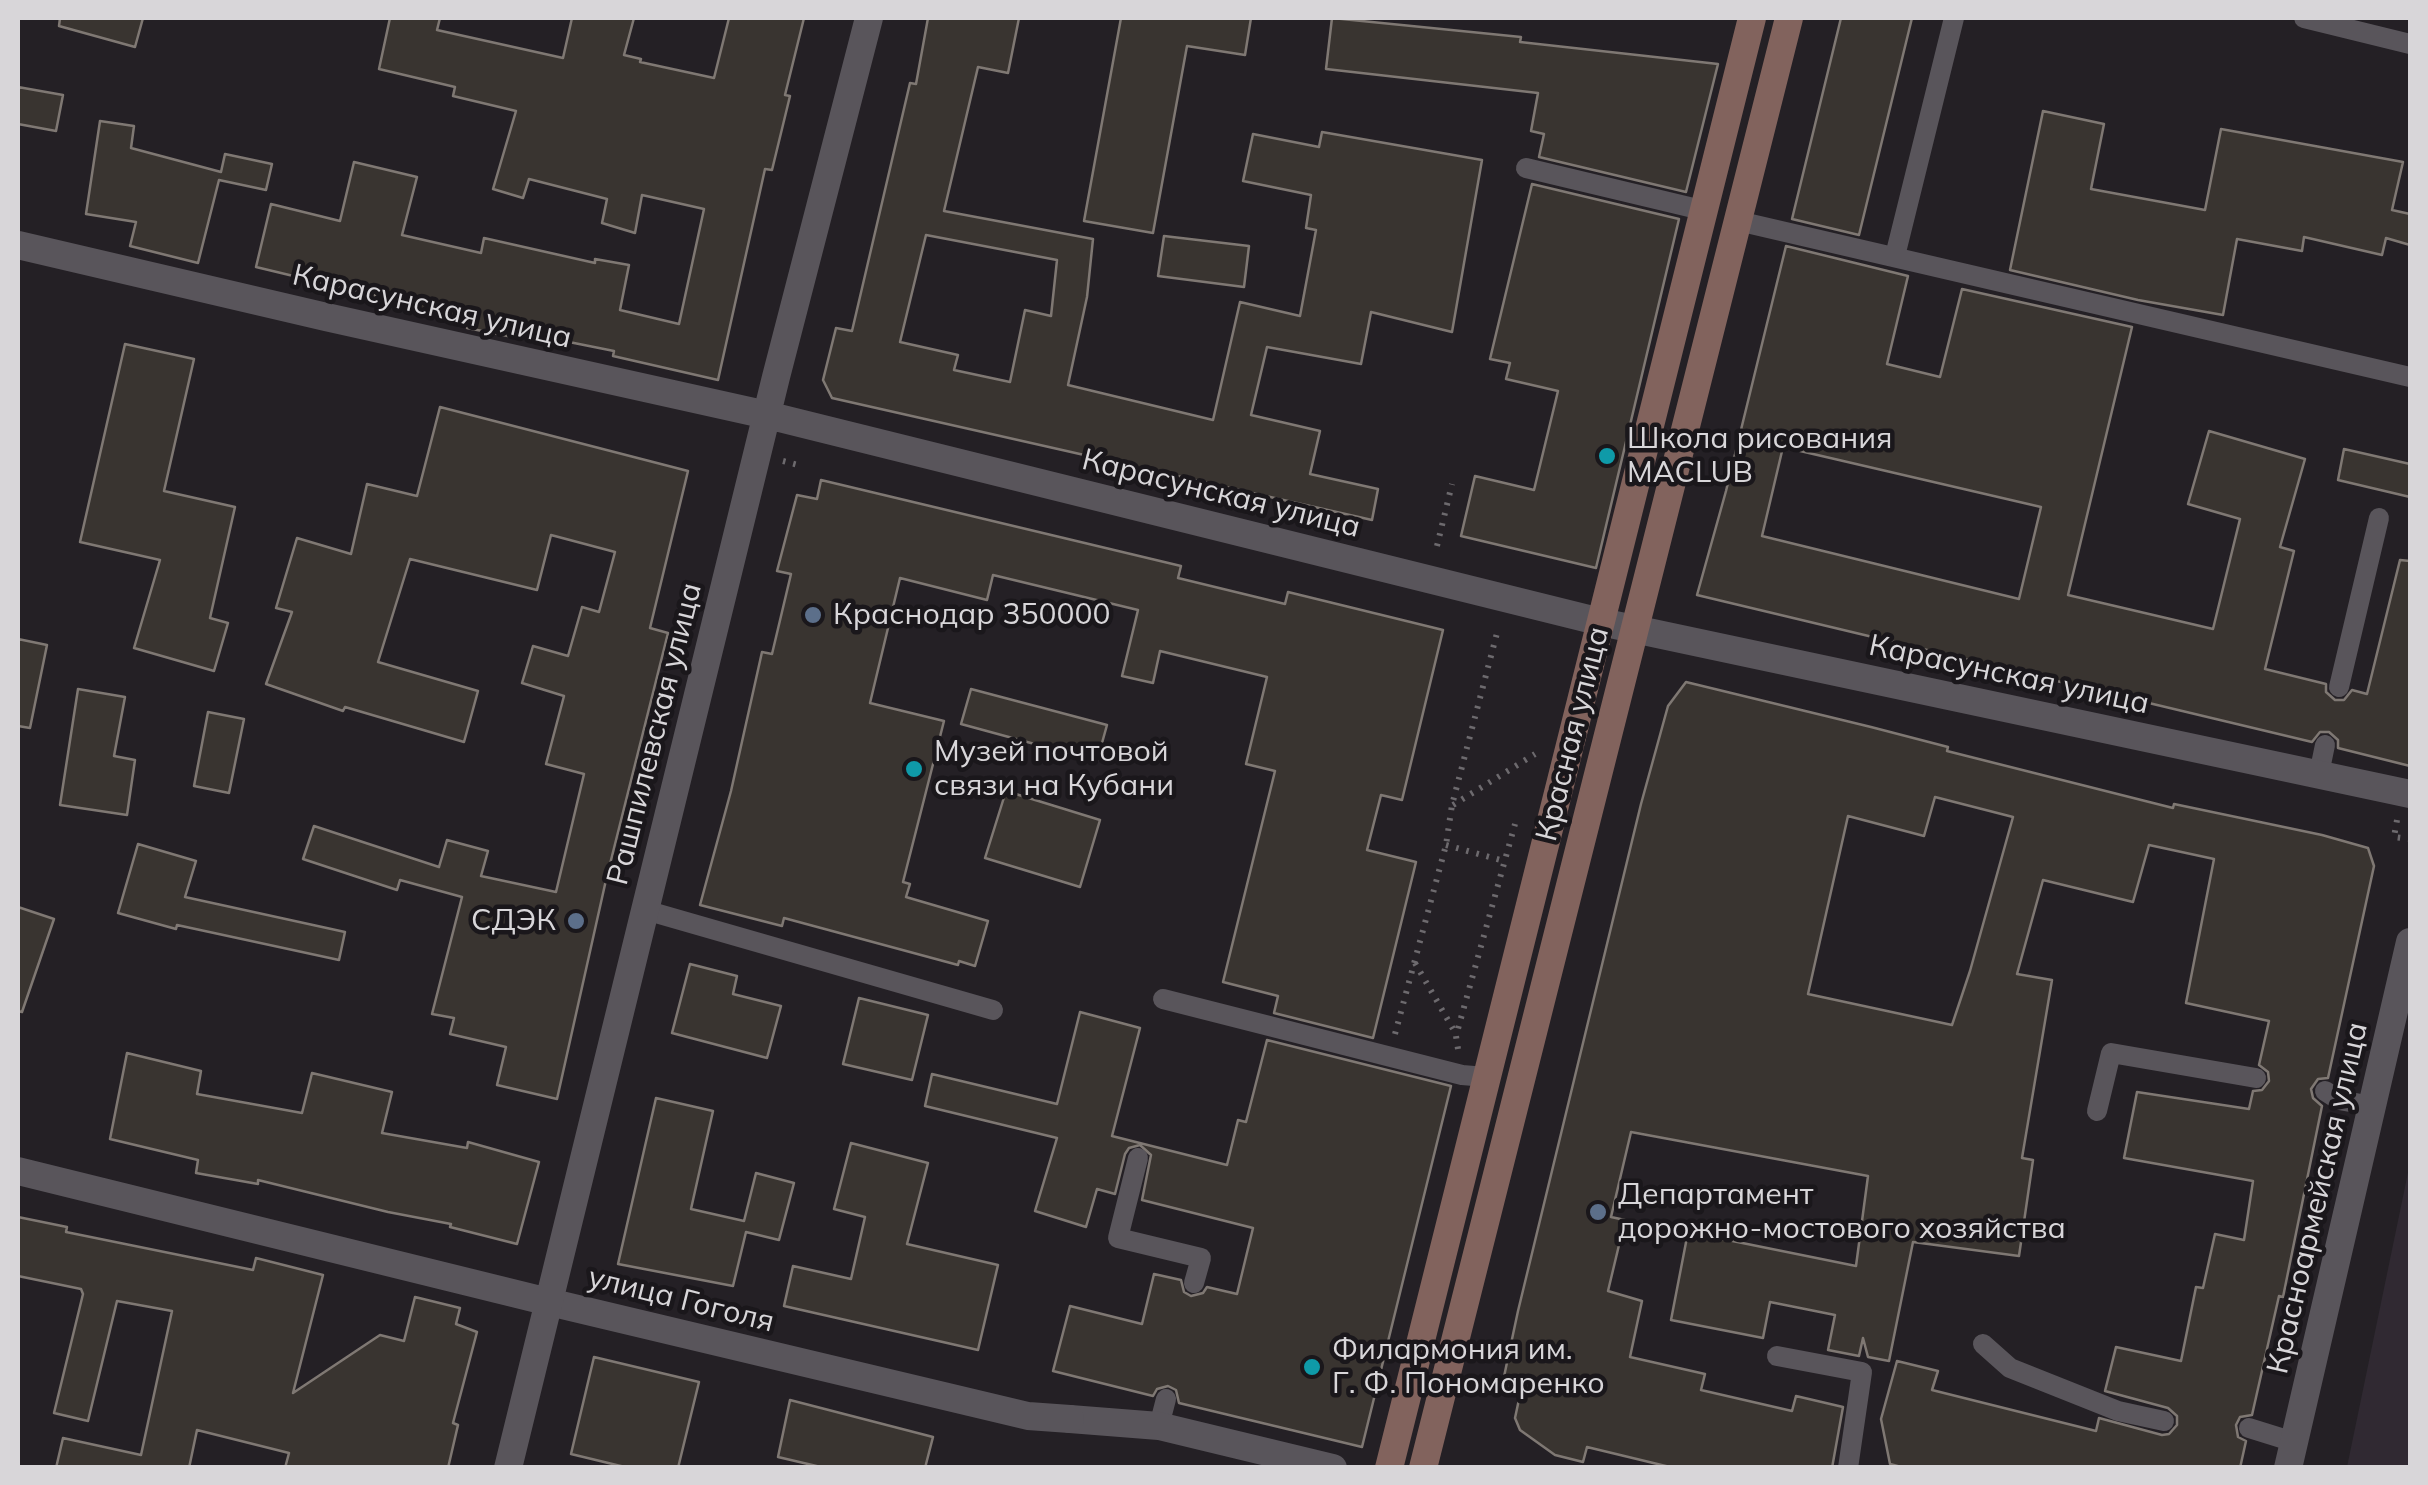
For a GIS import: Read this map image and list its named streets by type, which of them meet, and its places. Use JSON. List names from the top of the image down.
{
  "streets": {
    "main road": ["Красная улица"],
    "street": [
      "Карасунская улица",
      "Рашпилевская улица",
      "Красноармейская улица",
      "улица Гоголя"
    ]
  },
  "crossings": [
    ["Карасунская улица", "Рашпилевская улица"],
    ["Карасунская улица", "Красная улица"],
    ["Рашпилевская улица", "улица Гоголя"]
  ],
  "places": [
    "Школа рисования MACLUB",
    "Краснодар 350000",
    "Музей почтовой связи на Кубани",
    "СДЭК",
    "Департамент дорожно-мостового хозяйства",
    "Филармония им. Г. Ф. Пономаренко"
  ]
}
